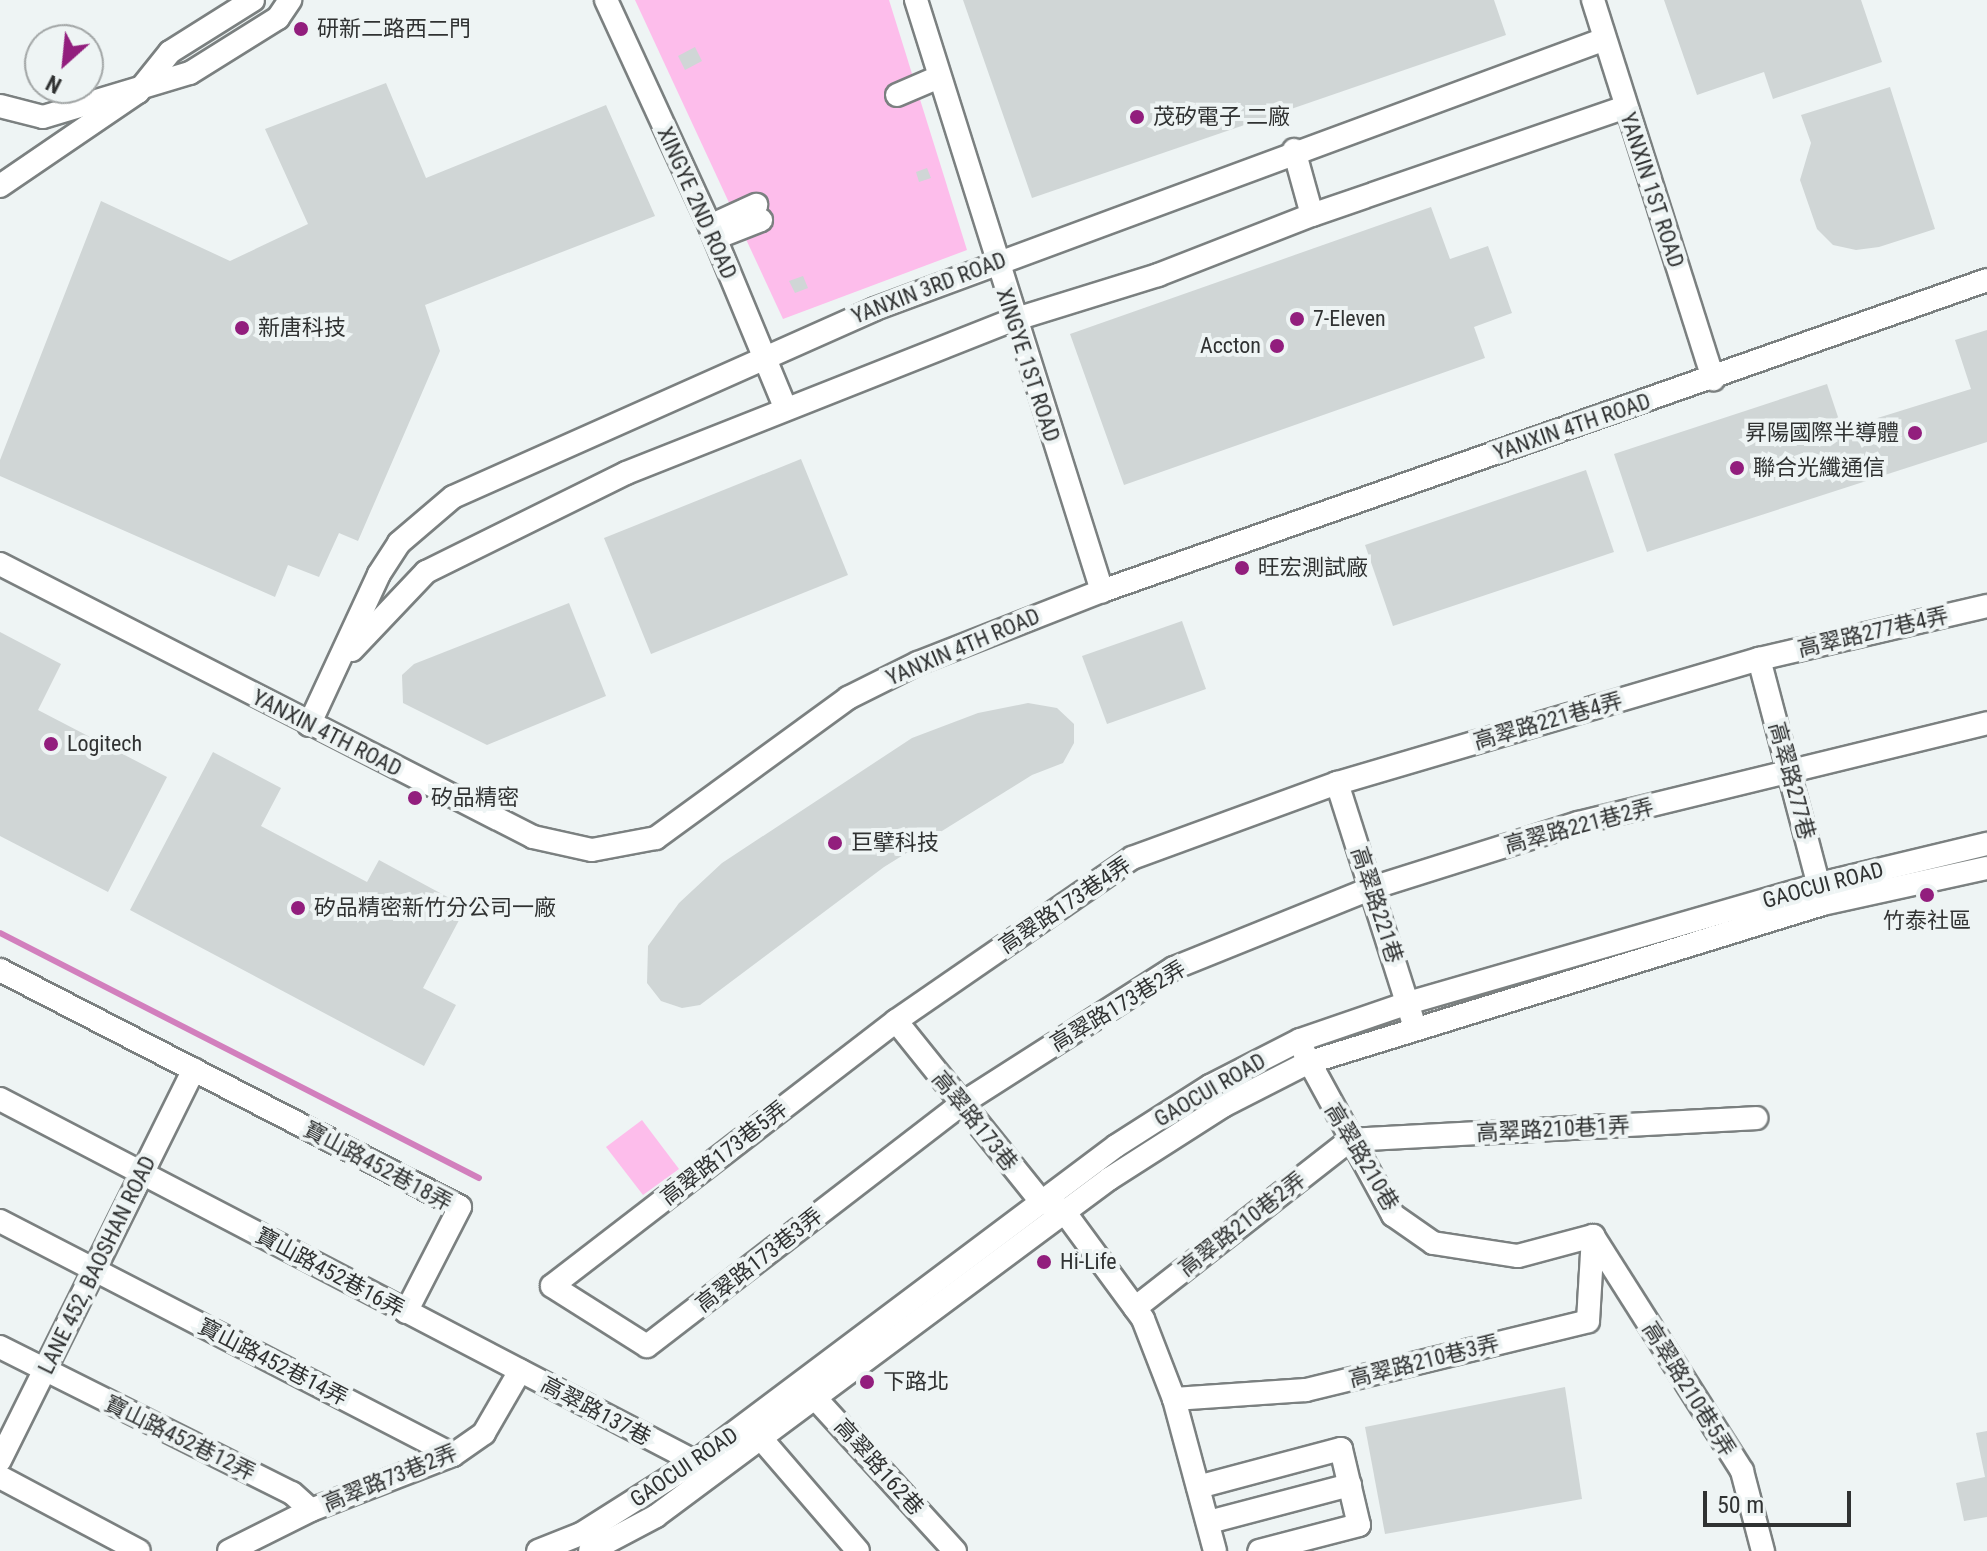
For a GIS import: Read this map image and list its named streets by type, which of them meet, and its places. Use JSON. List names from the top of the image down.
{
  "streets": {
    "street": [
      "YANXIN 1ST ROAD",
      "XINGYE 2ND ROAD",
      "YANXIN 3RD ROAD",
      "XINGYE 1ST ROAD",
      "YANXIN 4TH ROAD",
      "高翠路277巷4弄",
      "高翠路221巷4弄",
      "高翠路277巷",
      "高翠路221巷2弄",
      "GAOCUI ROAD",
      "高翠路173巷4弄",
      "高翠路221巷",
      "高翠路173巷2弄",
      "高翠路173巷",
      "高翠路210巷1弄",
      "高翠路173巷5弄",
      "高翠路210巷",
      "寶山路452巷18弄",
      "高翠路210巷2弄",
      "高翠路173巷3弄",
      "LANE 452, BAOSHAN ROAD",
      "寶山路452巷16弄",
      "高翠路210巷3弄",
      "寶山路452巷14弄",
      "高翠路210巷5弄",
      "高翠路137巷",
      "寶山路452巷12弄",
      "高翠路162巷",
      "高翠路73巷2弄"
    ]
  },
  "crossings": [
    ["YANXIN 1ST ROAD", "YANXIN 3RD ROAD"],
    ["YANXIN 1ST ROAD", "YANXIN 4TH ROAD"],
    ["XINGYE 2ND ROAD", "YANXIN 3RD ROAD"],
    ["YANXIN 3RD ROAD", "XINGYE 1ST ROAD"],
    ["YANXIN 3RD ROAD", "YANXIN 4TH ROAD"],
    ["XINGYE 1ST ROAD", "YANXIN 4TH ROAD"],
    ["高翠路277巷4弄", "高翠路221巷4弄"],
    ["高翠路277巷4弄", "高翠路277巷"],
    ["高翠路221巷4弄", "高翠路277巷"],
    ["高翠路221巷4弄", "高翠路173巷4弄"],
    ["高翠路221巷4弄", "高翠路221巷"],
    ["高翠路277巷", "高翠路221巷2弄"],
    ["高翠路277巷", "GAOCUI ROAD"],
    ["高翠路221巷2弄", "高翠路221巷"],
    ["高翠路221巷2弄", "高翠路173巷2弄"],
    ["GAOCUI ROAD", "高翠路221巷"],
    ["GAOCUI ROAD", "高翠路173巷"],
    ["GAOCUI ROAD", "高翠路210巷"],
    ["GAOCUI ROAD", "高翠路137巷"],
    ["GAOCUI ROAD", "高翠路162巷"],
    ["高翠路173巷4弄", "高翠路221巷"],
    ["高翠路173巷4弄", "高翠路173巷"],
    ["高翠路173巷4弄", "高翠路173巷5弄"],
    ["高翠路221巷", "高翠路173巷2弄"],
    ["高翠路173巷2弄", "高翠路173巷"],
    ["高翠路173巷2弄", "高翠路173巷3弄"],
    ["高翠路173巷", "高翠路173巷5弄"],
    ["高翠路173巷", "高翠路173巷3弄"],
    ["高翠路210巷1弄", "高翠路210巷"],
    ["高翠路210巷1弄", "高翠路210巷2弄"],
    ["高翠路173巷5弄", "高翠路173巷3弄"],
    ["高翠路210巷", "高翠路210巷2弄"],
    ["高翠路210巷", "高翠路210巷3弄"],
    ["高翠路210巷", "高翠路210巷5弄"],
    ["寶山路452巷18弄", "LANE 452, BAOSHAN ROAD"],
    ["寶山路452巷18弄", "寶山路452巷16弄"],
    ["LANE 452, BAOSHAN ROAD", "寶山路452巷16弄"],
    ["LANE 452, BAOSHAN ROAD", "寶山路452巷14弄"],
    ["LANE 452, BAOSHAN ROAD", "寶山路452巷12弄"],
    ["寶山路452巷16弄", "高翠路137巷"],
    ["寶山路452巷16弄", "高翠路73巷2弄"],
    ["高翠路210巷3弄", "高翠路210巷5弄"],
    ["寶山路452巷14弄", "高翠路73巷2弄"],
    ["高翠路137巷", "高翠路73巷2弄"],
    ["寶山路452巷12弄", "高翠路73巷2弄"]
  ],
  "places": [
    "研新二路西二門",
    "茂矽電子 二廠",
    "7-Eleven",
    "新唐科技",
    "Accton",
    "昇陽國際半導體",
    "聯合光纖通信",
    "旺宏測試廠",
    "Logitech",
    "矽品精密",
    "巨擘科技",
    "竹泰社區",
    "矽品精密新竹分公司一廠",
    "Hi-Life",
    "下路北"
  ],
  "scale_bar": "50 m",
  "north": "bottom left"
}
